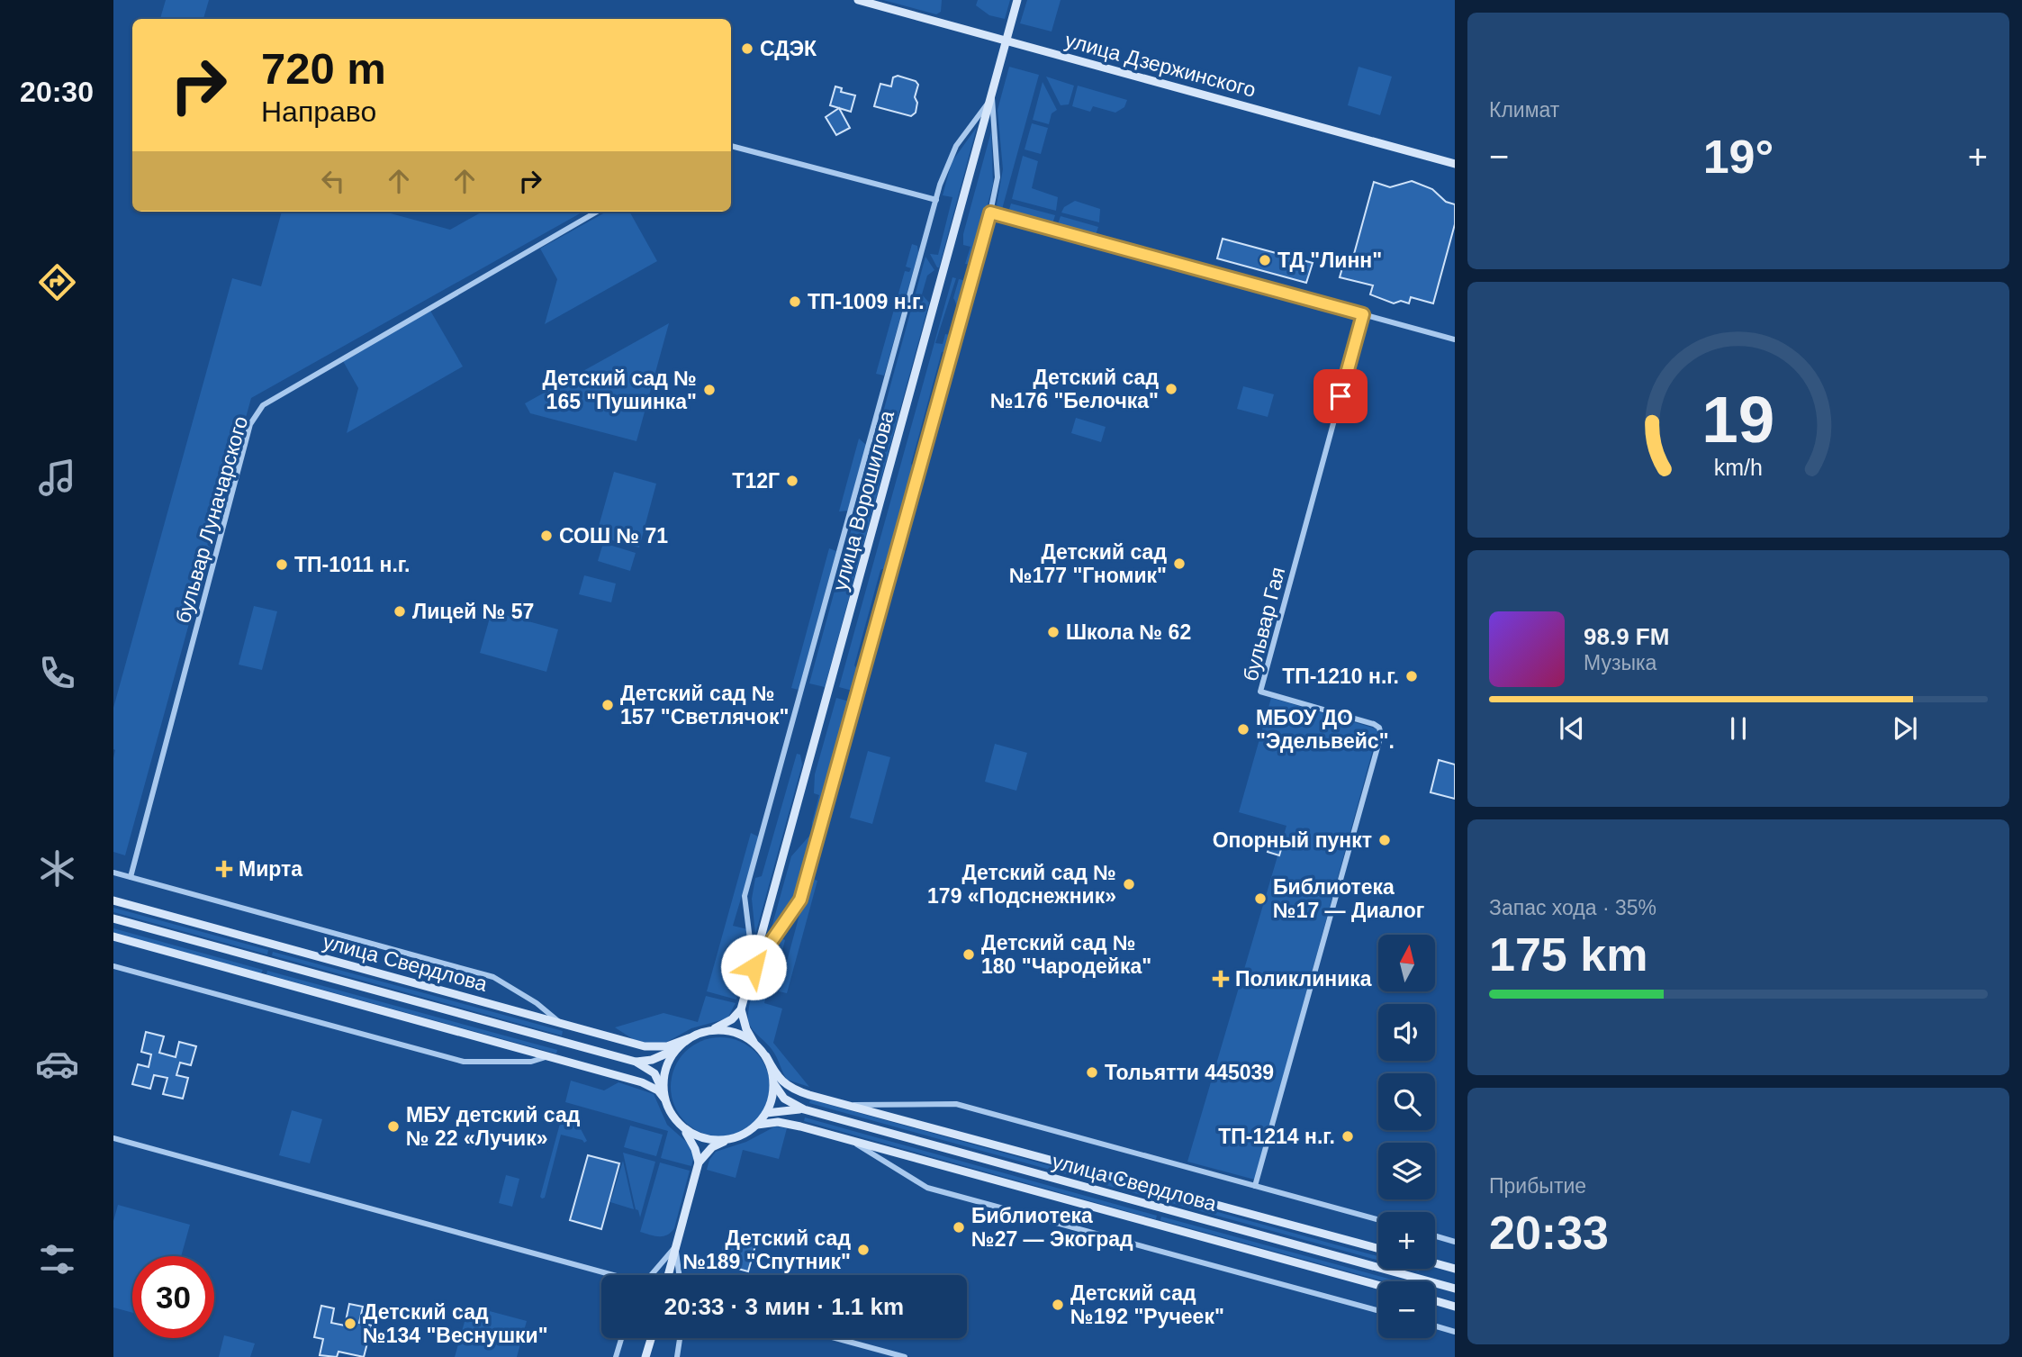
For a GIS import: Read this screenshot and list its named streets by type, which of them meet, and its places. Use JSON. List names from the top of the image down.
{
  "streets": {
    "main road": ["улица Дзержинского", "улица Ворошилова", "улица Свердлова"],
    "street": ["бульвар Луначарского", "бульвар Гая"]
  },
  "crossings": [
    ["улица Дзержинского", "улица Ворошилова"]
  ],
  "places": {
    "other": [
      "СДЭК",
      "ТД \"Линн\"",
      "ТП-1009 н.г.",
      "Детский сад №176 \"Белочка\"",
      "Детский сад № 165 \"Пушинка\"",
      "T12Г",
      "СОШ № 71",
      "Детский сад №177 \"Гномик\"",
      "ТП-1011 н.г.",
      "Лицей № 57",
      "Школа № 62",
      "ТП-1210 н.г.",
      "Детский сад № 157 \"Светлячок\"",
      "МБОУ ДО \"Эдельвейс\".",
      "Опорный пункт",
      "Детский сад № 179 «Подснежник»",
      "Библиотека №17 — Диалог",
      "Детский сад № 180 \"Чародейка\"",
      "Тольятти 445039",
      "МБУ детский сад № 22 «Лучик»",
      "ТП-1214 н.г.",
      "Библиотека №27 — Экоград",
      "Детский сад №189 \"Спутник\"",
      "Детский сад №192 \"Ручеек\"",
      "Детский сад №134 \"Веснушки\""
    ],
    "health": ["Мирта", "Поликлиника"]
  },
  "north": "top",
  "page": {
    "tabs": "20:30",
    "tile": [
      "Климат",
      ["Запас хода · 35%", "175 km"],
      ["Прибытие", "20:33"]
    ],
    "turn": ["720 m", "Направо"],
    "heat": ["−", "19°", "+"],
    "song": ["98.9 FM", "Музыка"],
    "map_buttons": ["+", "−"],
    "limit": "30",
    "trip": "20:33 · 3 мин · 1.1 km",
    "gauge": ["19", "km/h"]
  }
}
